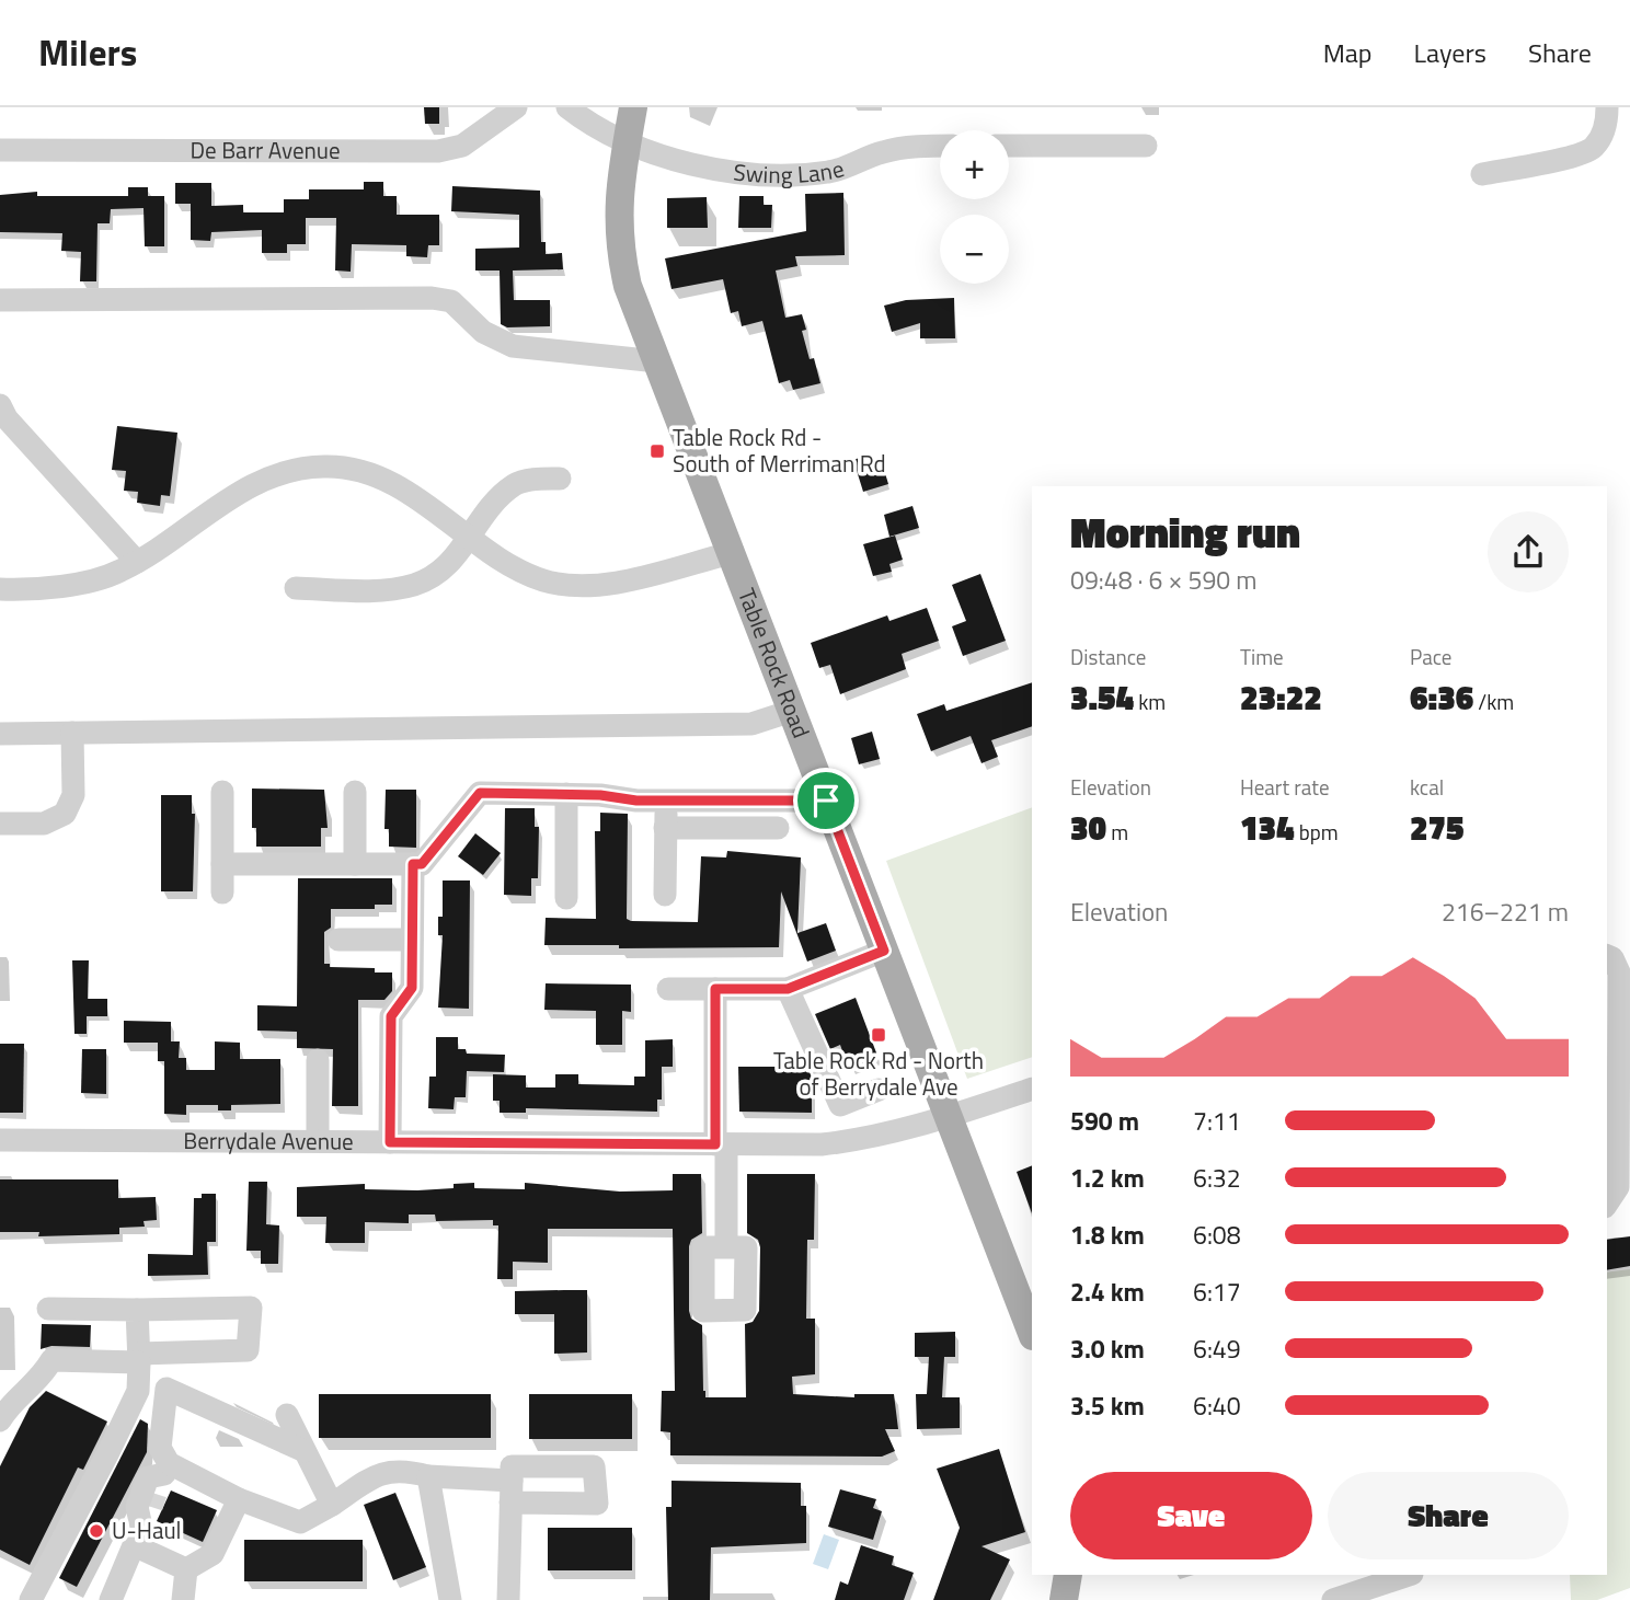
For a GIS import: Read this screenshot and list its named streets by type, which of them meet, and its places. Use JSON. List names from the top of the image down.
{
  "streets": {
    "main road": ["Table Rock Road"],
    "street": ["De Barr Avenue", "Swing Lane", "Berrydale Avenue"]
  },
  "crossings": [
    ["Swing Lane", "Table Rock Road"],
    ["Table Rock Road", "Berrydale Avenue"]
  ],
  "places": {
    "transit": ["Table Rock Rd - South of Merriman Rd", "Table Rock Rd - North of Berrydale Ave"],
    "other": ["U-Haul"]
  },
  "page": {
    "header": "Milers",
    "nav": ["Map", "Layers", "Share"],
    "map_buttons": ["+", "−"],
    "heading": ["Morning run", "09:48 · 6 × 590 m"],
    "stats": [
      ["Distance", "3.54 km"],
      ["Time", "23:22"],
      ["Pace", "6:36 /km"],
      ["Elevation", "30 m"],
      ["Heart rate", "134 bpm"],
      ["kcal", "275"]
    ],
    "chart": ["Elevation", "216–221 m"],
    "list": [
      {
        "name": "590 m",
        "note": "7:11"
      },
      {
        "name": "1.2 km",
        "note": "6:32"
      },
      {
        "name": "1.8 km",
        "note": "6:08"
      },
      {
        "name": "2.4 km",
        "note": "6:17"
      },
      {
        "name": "3.0 km",
        "note": "6:49"
      },
      {
        "name": "3.5 km",
        "note": "6:40"
      }
    ],
    "buttons": ["Save", "Share"]
  }
}
